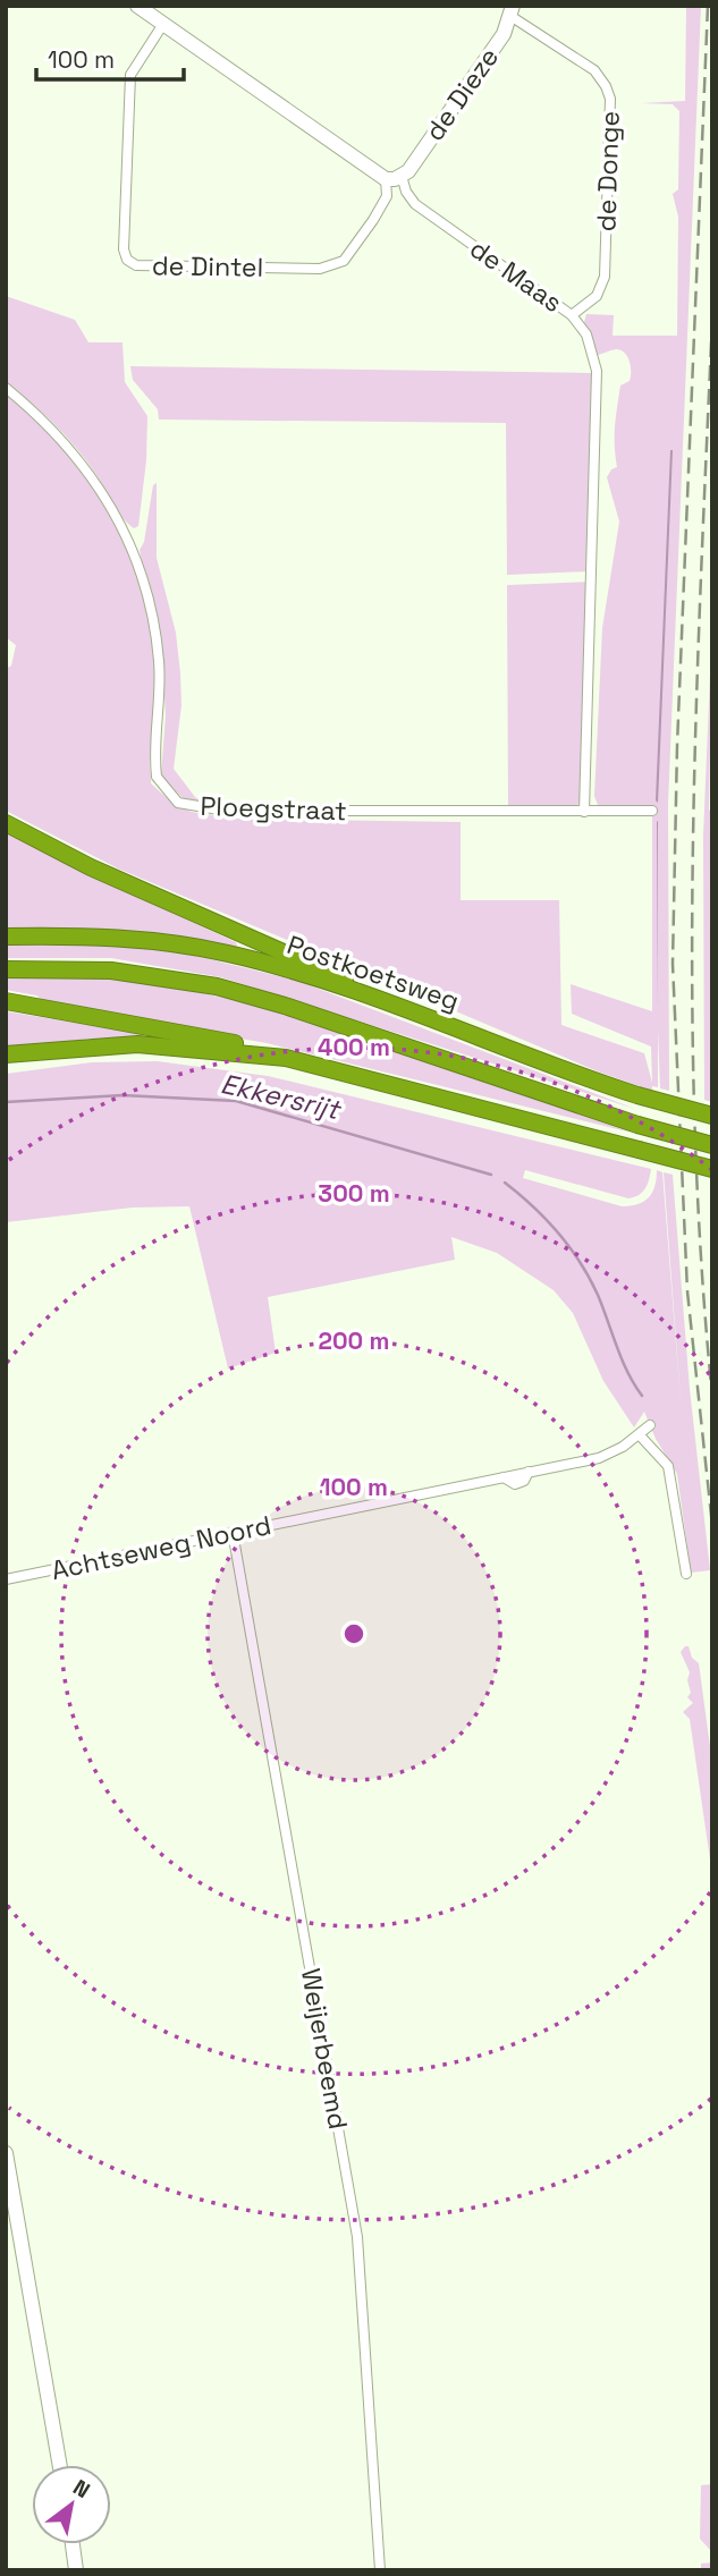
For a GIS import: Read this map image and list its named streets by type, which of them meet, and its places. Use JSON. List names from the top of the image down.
{
  "streets": {
    "highway": ["Postkoetsweg"],
    "street": [
      "de Dieze",
      "de Donge",
      "de Dintel",
      "de Maas",
      "Ploegstraat",
      "Achtseweg Noord",
      "Weijerbeemd"
    ]
  },
  "crossings": [
    ["de Dieze", "de Donge"],
    ["de Dieze", "de Maas"],
    ["de Donge", "de Maas"],
    ["de Maas", "Ploegstraat"],
    ["Achtseweg Noord", "Weijerbeemd"]
  ],
  "water": ["Ekkersrijt"],
  "scale_bar": "100 m",
  "north": "top right",
  "rings": [
    "400 m",
    "300 m",
    "200 m",
    "100 m"
  ]
}
